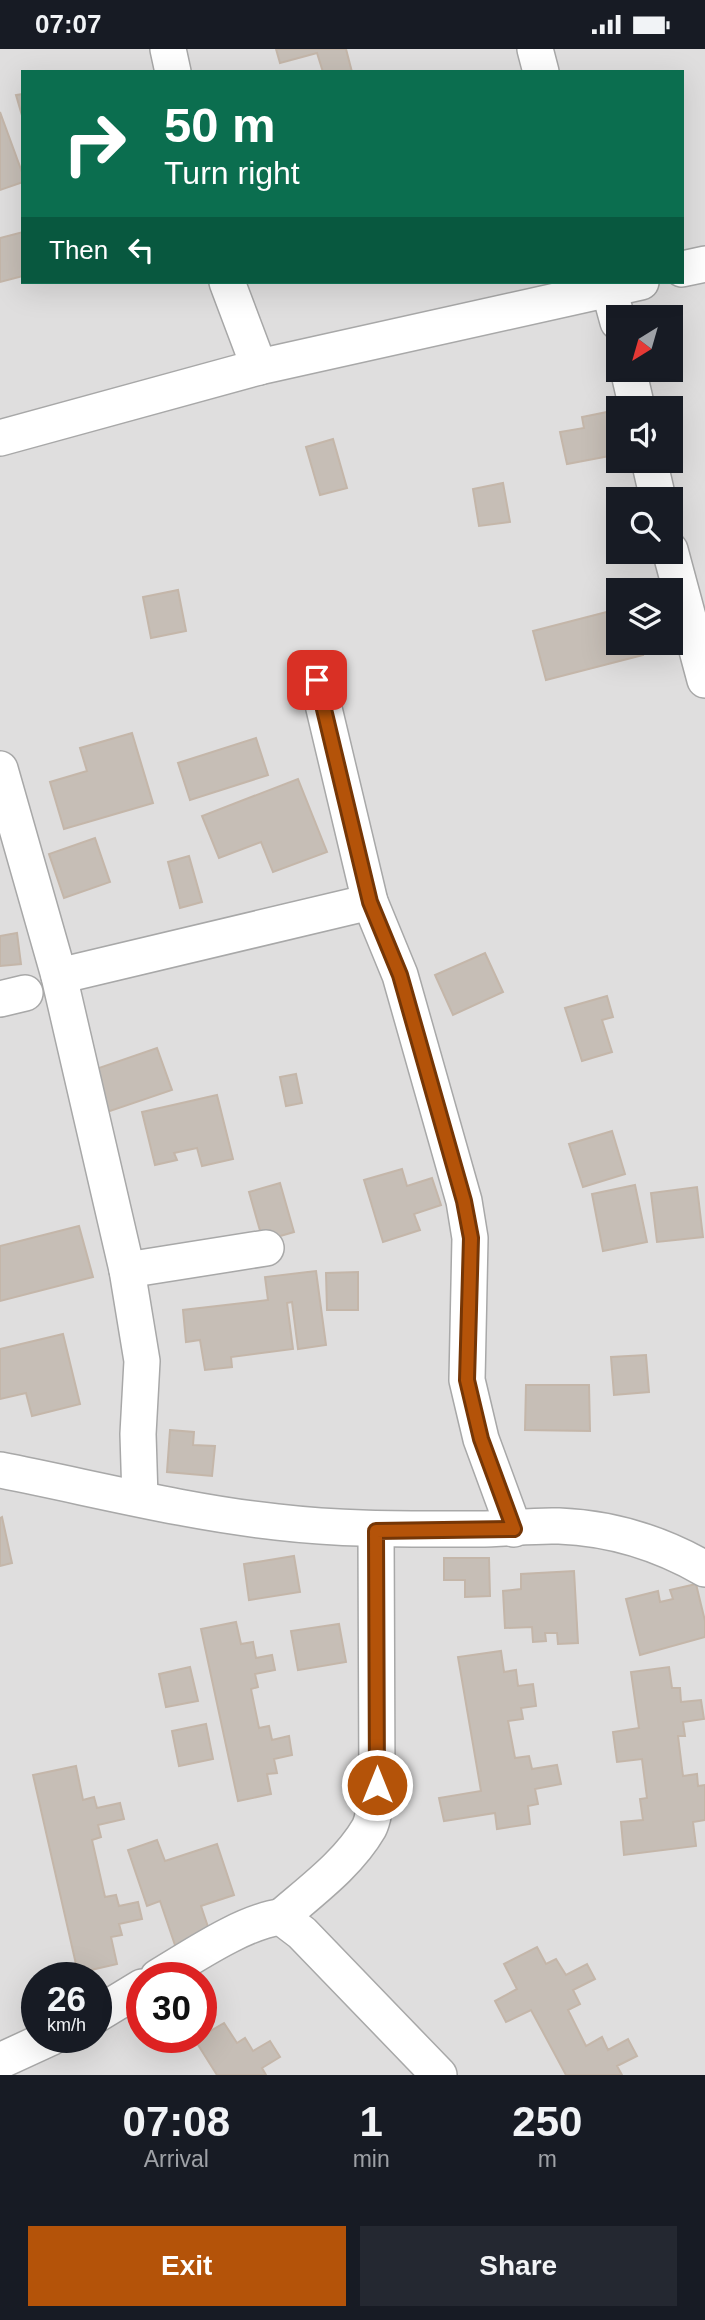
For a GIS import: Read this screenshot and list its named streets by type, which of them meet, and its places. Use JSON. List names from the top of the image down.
{
  "north": "bottom left",
  "page": {
    "status": "07:07",
    "turn": ["50 m", "Turn right"],
    "then": "Then",
    "speed": "26 km/h",
    "limit": "30",
    "eta": [
      "07:08",
      "Arrival",
      "1",
      "min",
      "250",
      "m"
    ],
    "buttons": ["Exit", "Share"]
  }
}
